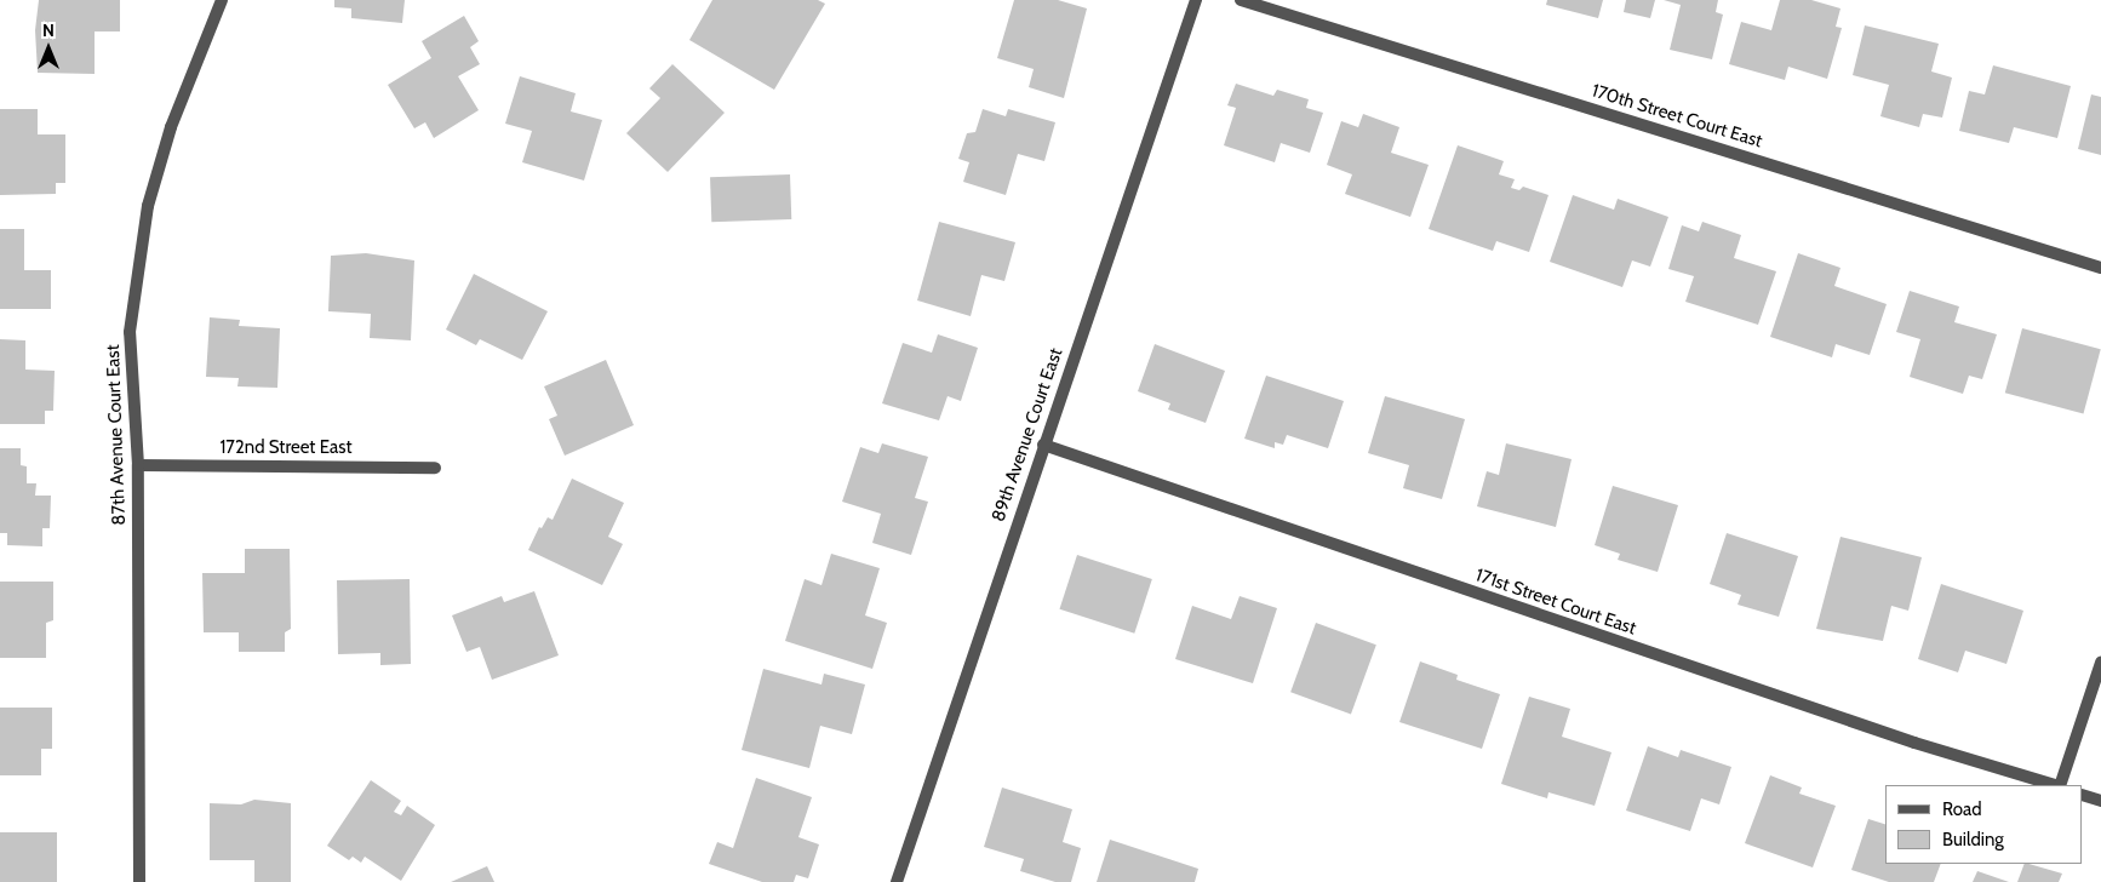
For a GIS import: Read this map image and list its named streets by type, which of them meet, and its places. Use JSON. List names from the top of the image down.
{
  "streets": {
    "street": [
      "170th Street Court East",
      "87th Avenue Court East",
      "89th Avenue Court East",
      "172nd Street East",
      "171st Street Court East"
    ]
  },
  "crossings": [
    ["87th Avenue Court East", "172nd Street East"],
    ["89th Avenue Court East", "171st Street Court East"]
  ],
  "legend": ["Road", "Building"],
  "north": "top"
}
